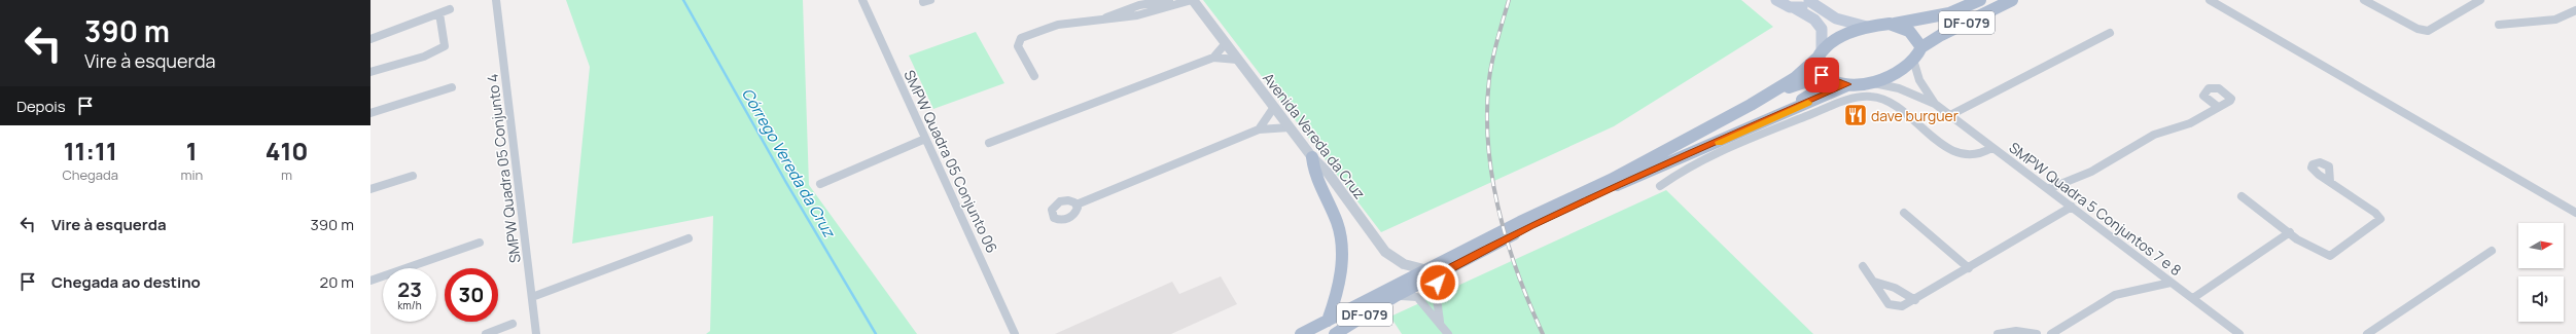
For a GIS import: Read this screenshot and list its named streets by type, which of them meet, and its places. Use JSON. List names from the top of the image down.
{
  "streets": {
    "main road": ["DF-079"],
    "street": [
      "Avenida Vereda da Cruz",
      "SMPW Quadra 05 Conjunto 06",
      "SMPW Quadra 05 Conjunto 4",
      "SMPW Quadra 5 Conjuntos 7 e 8"
    ]
  },
  "crossings": [
    ["DF-079", "Avenida Vereda da Cruz"],
    ["DF-079", "SMPW Quadra 5 Conjuntos 7 e 8"]
  ],
  "water": ["Córrego Vereda da Cruz"],
  "places": {
    "restaurant": ["dave burguer"]
  },
  "north": "right",
  "page": {
    "turn": ["390 m", "Vire à esquerda"],
    "then": "Depois",
    "eta": [
      "11:11",
      "Chegada",
      "1",
      "min",
      "410",
      "m"
    ],
    "list": [
      {
        "name": "Vire à esquerda",
        "value": "390 m"
      },
      {
        "name": "Chegada ao destino",
        "value": "20 m"
      }
    ],
    "speed": "23 km/h",
    "limit": "30"
  }
}
